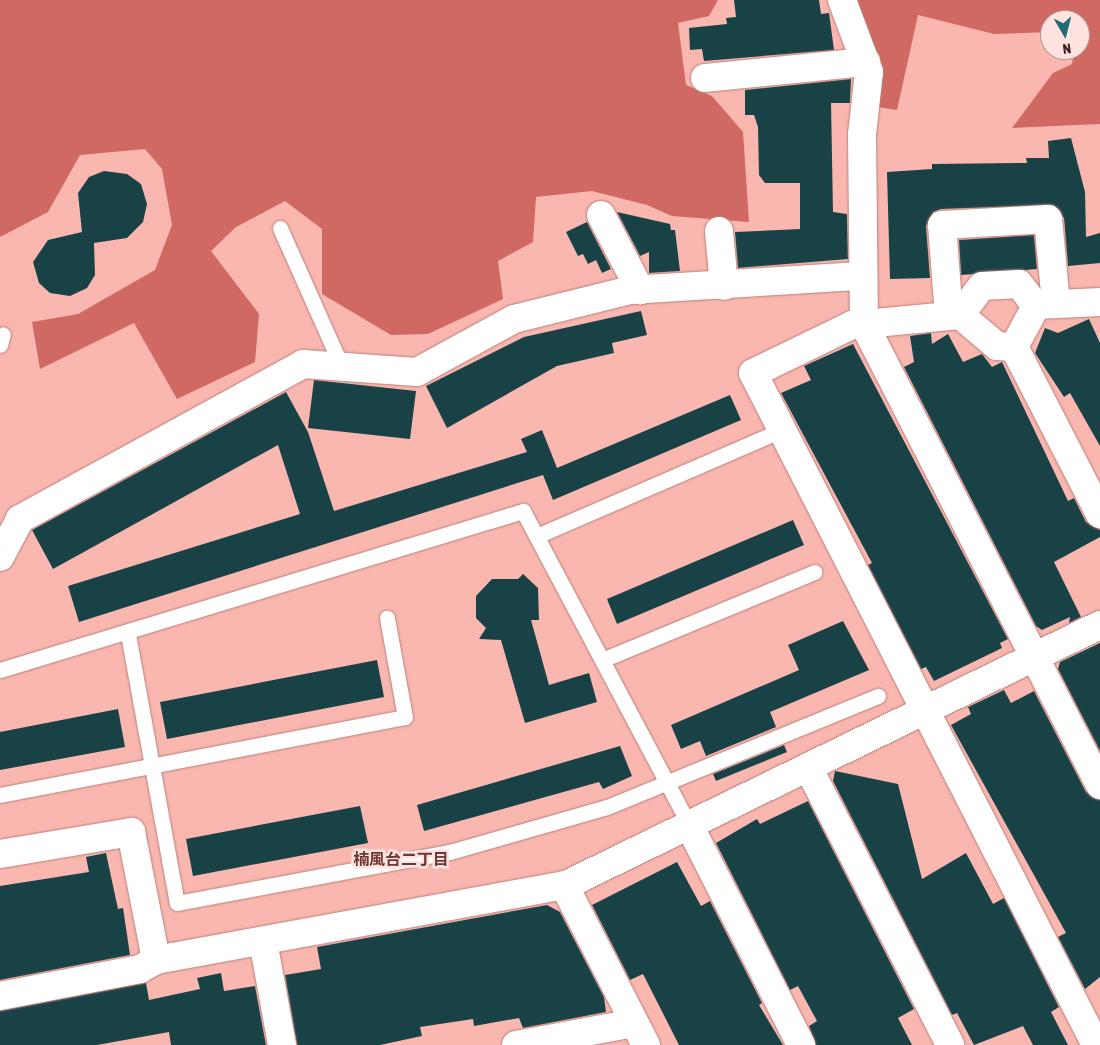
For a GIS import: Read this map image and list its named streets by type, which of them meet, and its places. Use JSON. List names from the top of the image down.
{
  "districts": ["楠風台二丁目"],
  "north": "bottom"
}
